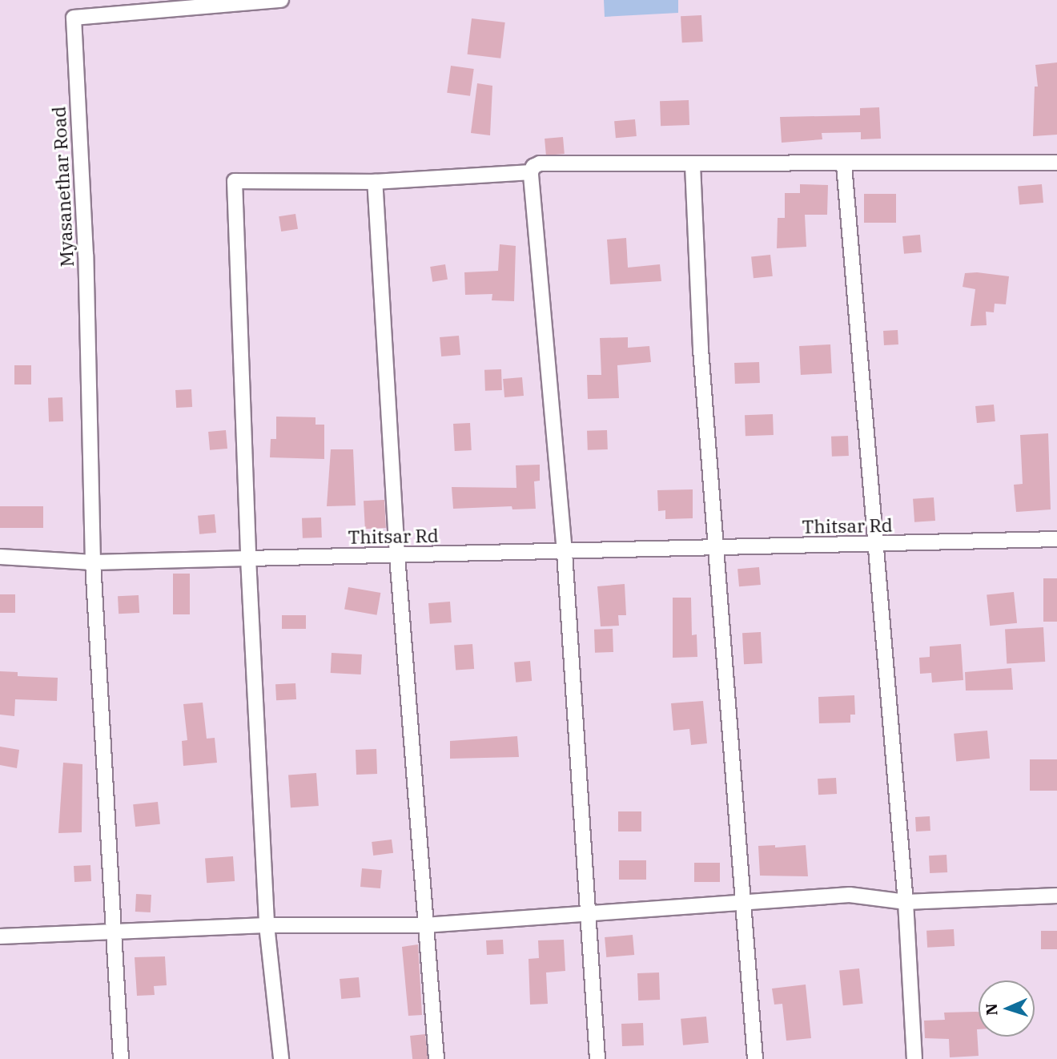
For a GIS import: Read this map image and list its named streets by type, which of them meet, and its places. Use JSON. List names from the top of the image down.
{
  "streets": {
    "street": ["Myasanethar Road", "Thitsar Rd"]
  },
  "crossings": [
    ["Myasanethar Road", "Thitsar Rd"]
  ],
  "north": "left"
}
